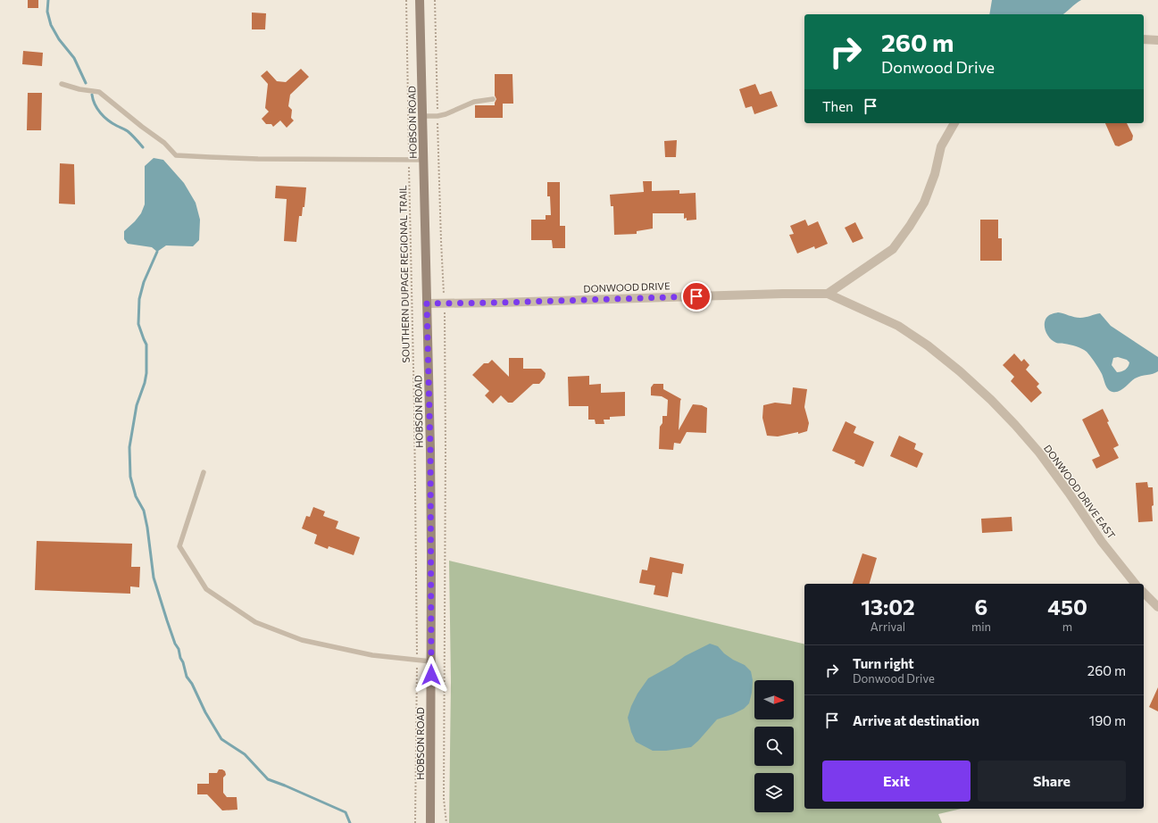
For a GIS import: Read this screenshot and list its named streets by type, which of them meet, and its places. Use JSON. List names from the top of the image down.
{
  "streets": {
    "main road": ["HOBSON ROAD"],
    "street": ["DONWOOD DRIVE", "DONWOOD DRIVE EAST"],
    "path": ["SOUTHERN DUPAGE REGIONAL TRAIL"]
  },
  "crossings": [
    ["HOBSON ROAD", "DONWOOD DRIVE"],
    ["DONWOOD DRIVE", "DONWOOD DRIVE EAST"]
  ],
  "north": "right",
  "page": {
    "turn": ["260 m", "Donwood Drive"],
    "then": "Then",
    "eta": [
      "13:02",
      "Arrival",
      "6",
      "min",
      "450",
      "m"
    ],
    "list": [
      {
        "name": "Turn right",
        "note": "Donwood Drive",
        "value": "260 m"
      },
      {
        "name": "Arrive at destination",
        "value": "190 m"
      }
    ],
    "buttons": ["Exit", "Share"]
  }
}
